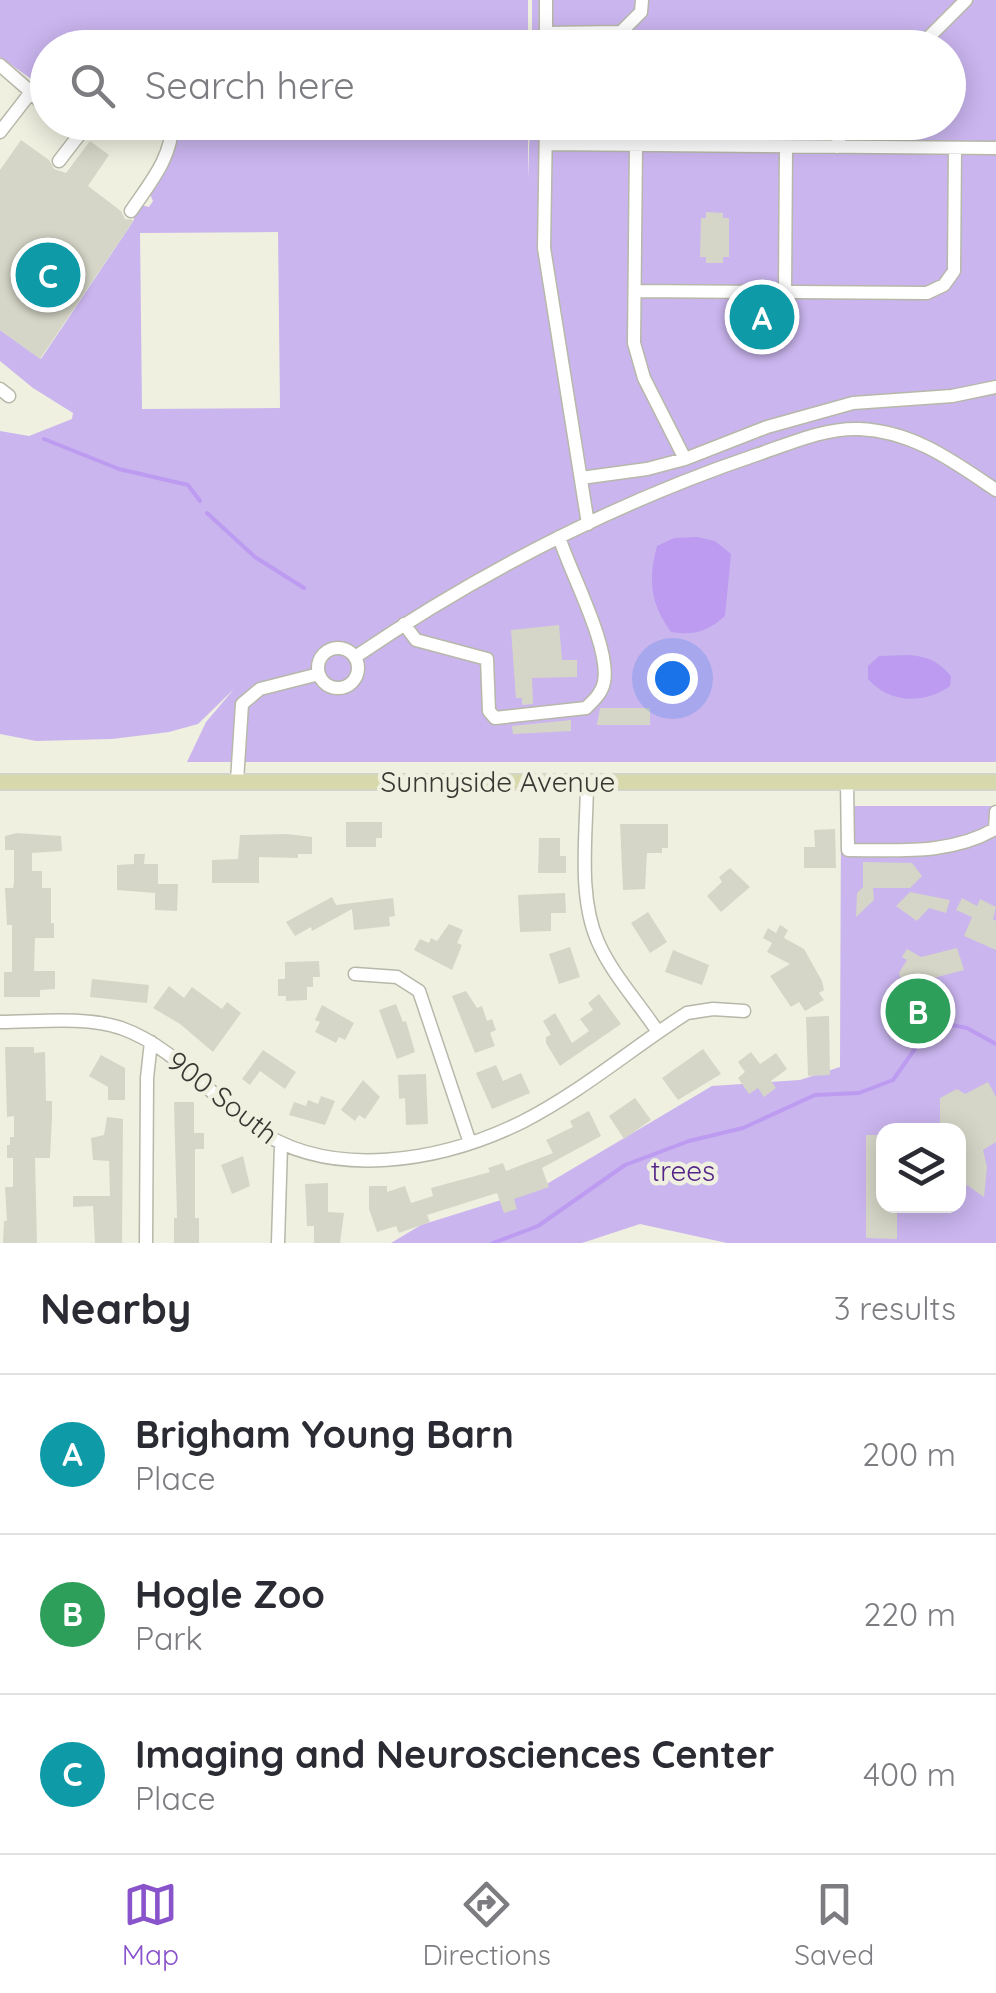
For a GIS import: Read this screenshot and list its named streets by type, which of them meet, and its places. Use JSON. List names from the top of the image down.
{
  "streets": {
    "main road": ["Sunnyside Avenue"],
    "street": ["900 South"]
  },
  "parks": ["trees"],
  "page": {
    "search": "Search here",
    "pins": ["C", "A", "B"],
    "heading": ["Nearby", "3 results"],
    "list": [
      {
        "mark": "A",
        "name": "Brigham Young Barn",
        "note": "Place",
        "value": "200 m"
      },
      {
        "mark": "B",
        "name": "Hogle Zoo",
        "note": "Park",
        "value": "220 m"
      },
      {
        "mark": "C",
        "name": "Imaging and Neurosciences Center",
        "note": "Place",
        "value": "400 m"
      }
    ],
    "nav": ["Map", "Directions", "Saved"]
  }
}
